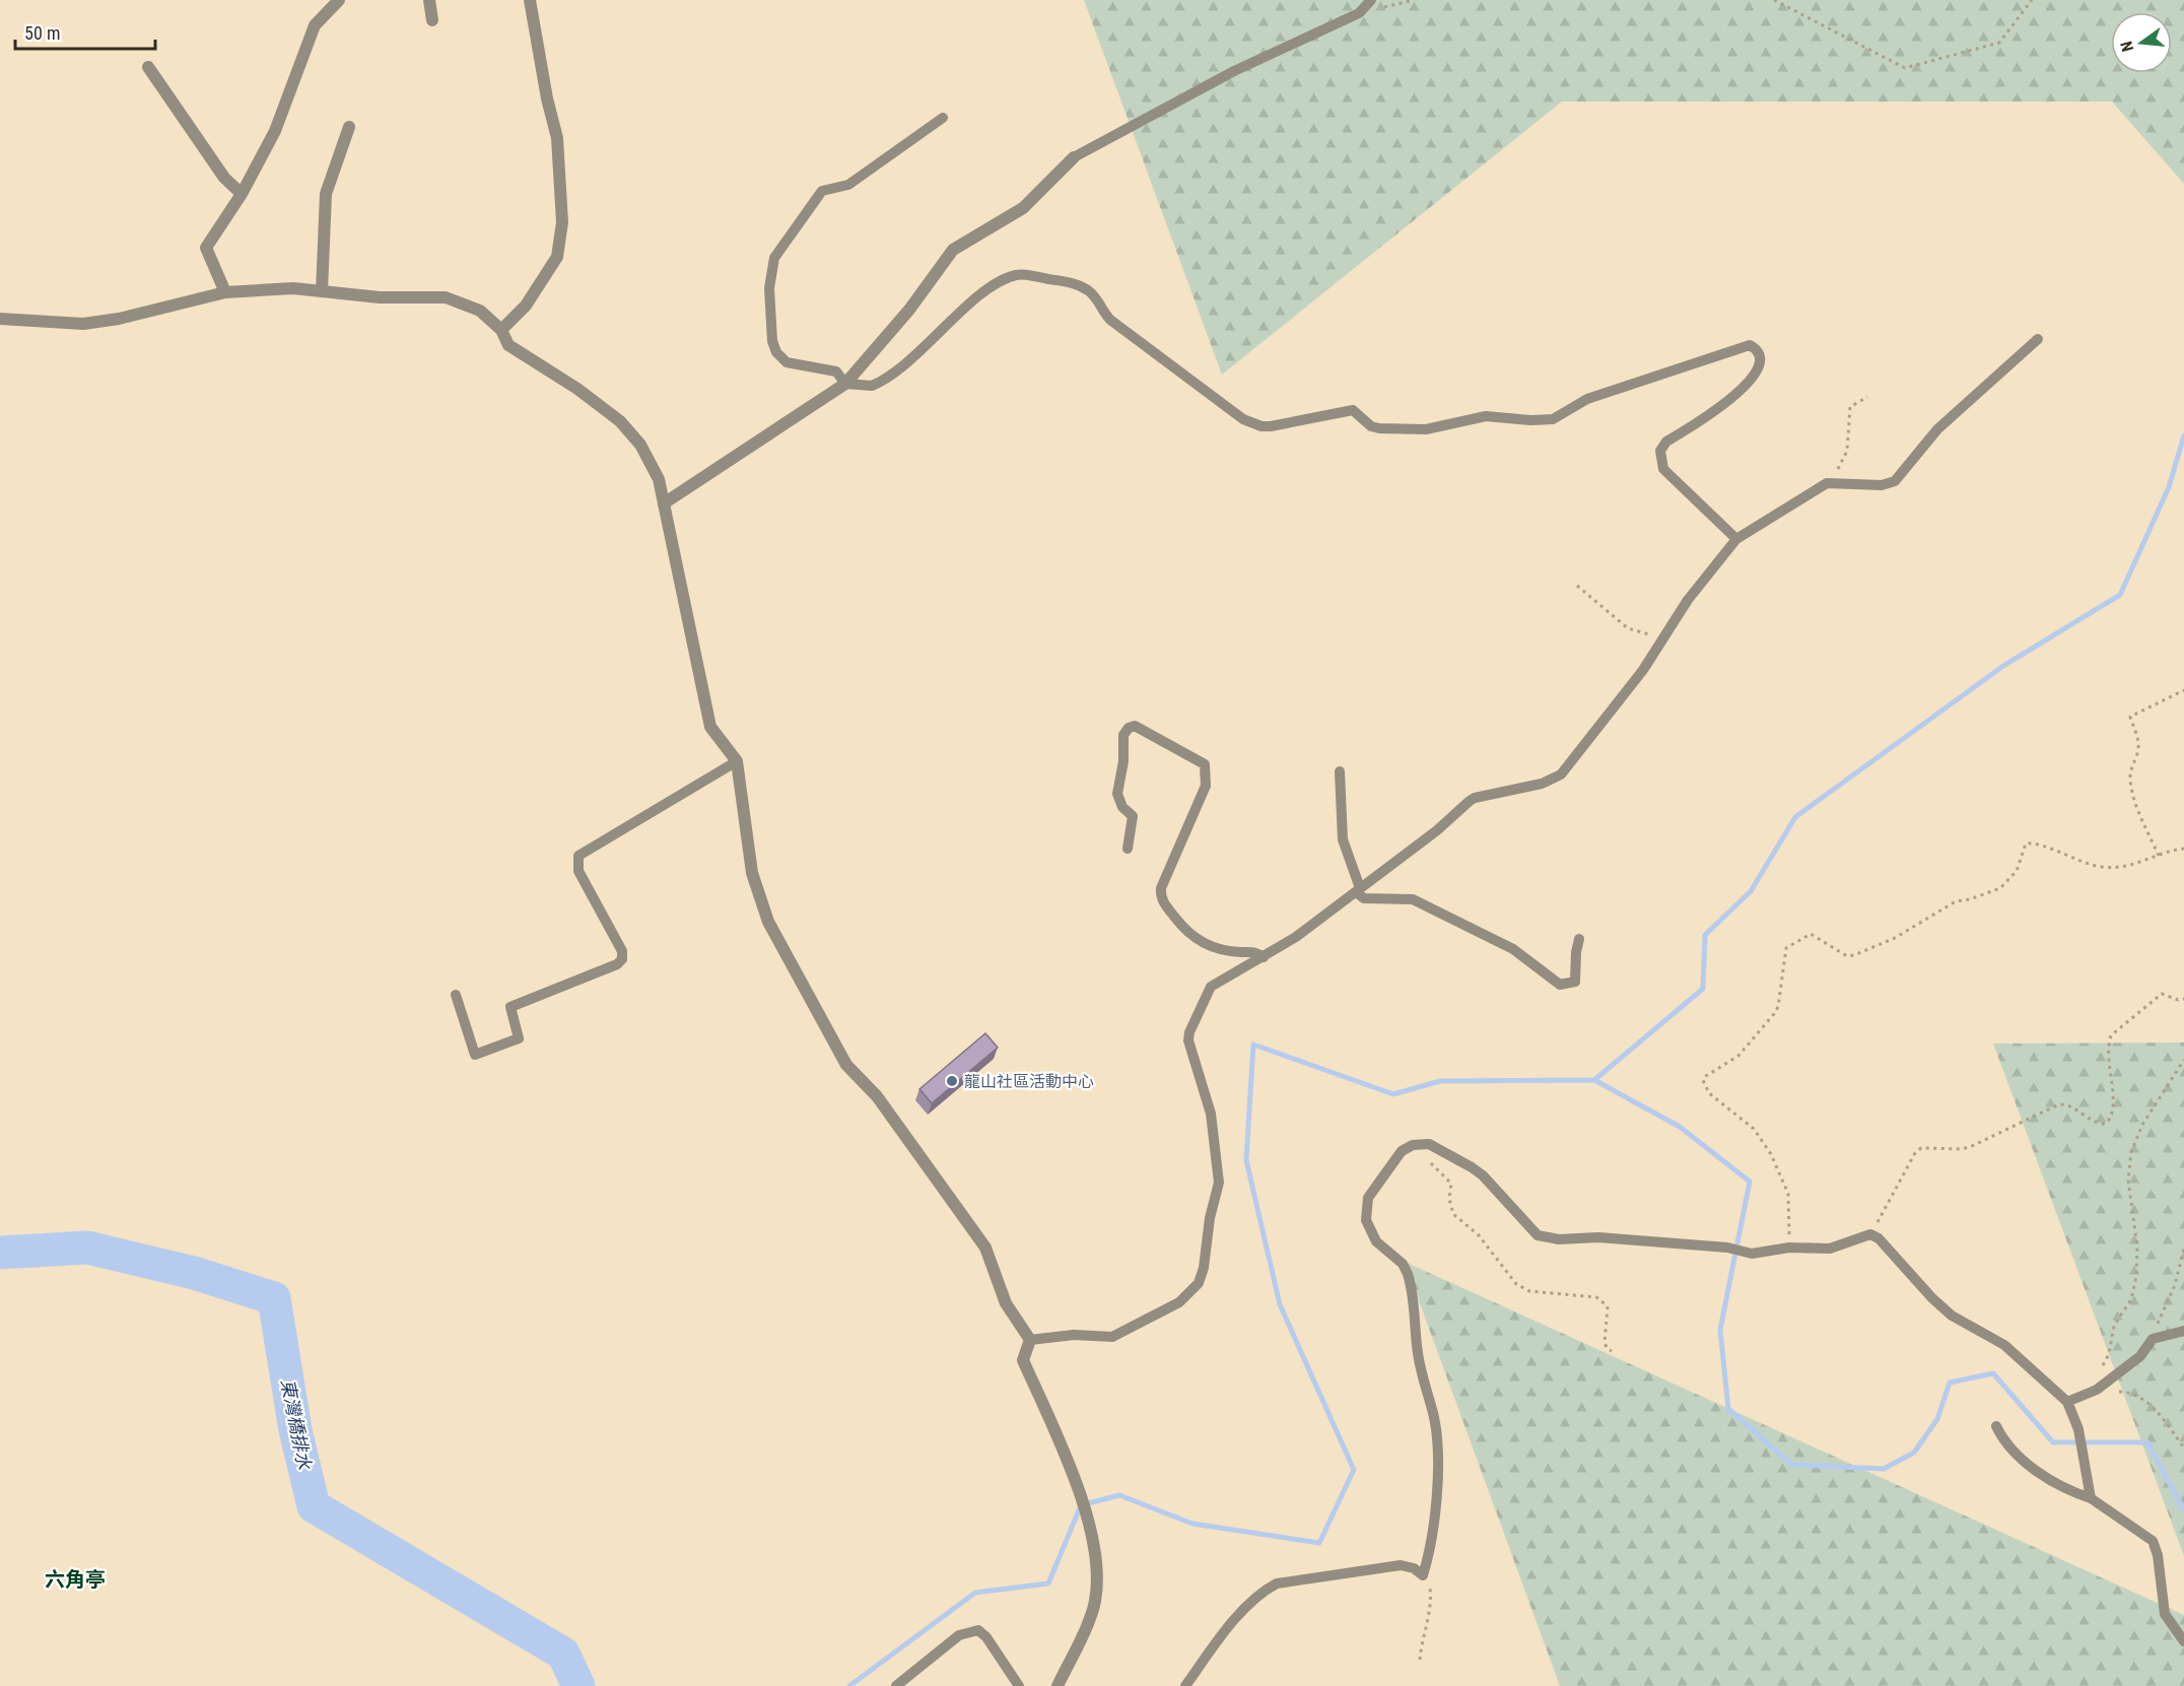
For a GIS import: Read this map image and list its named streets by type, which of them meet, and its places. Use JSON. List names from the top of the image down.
{
  "districts": ["六角亭"],
  "water": ["東灣橋排水"],
  "places": ["龍山社區活動中心"],
  "scale_bar": "50 m",
  "north": "left"
}
